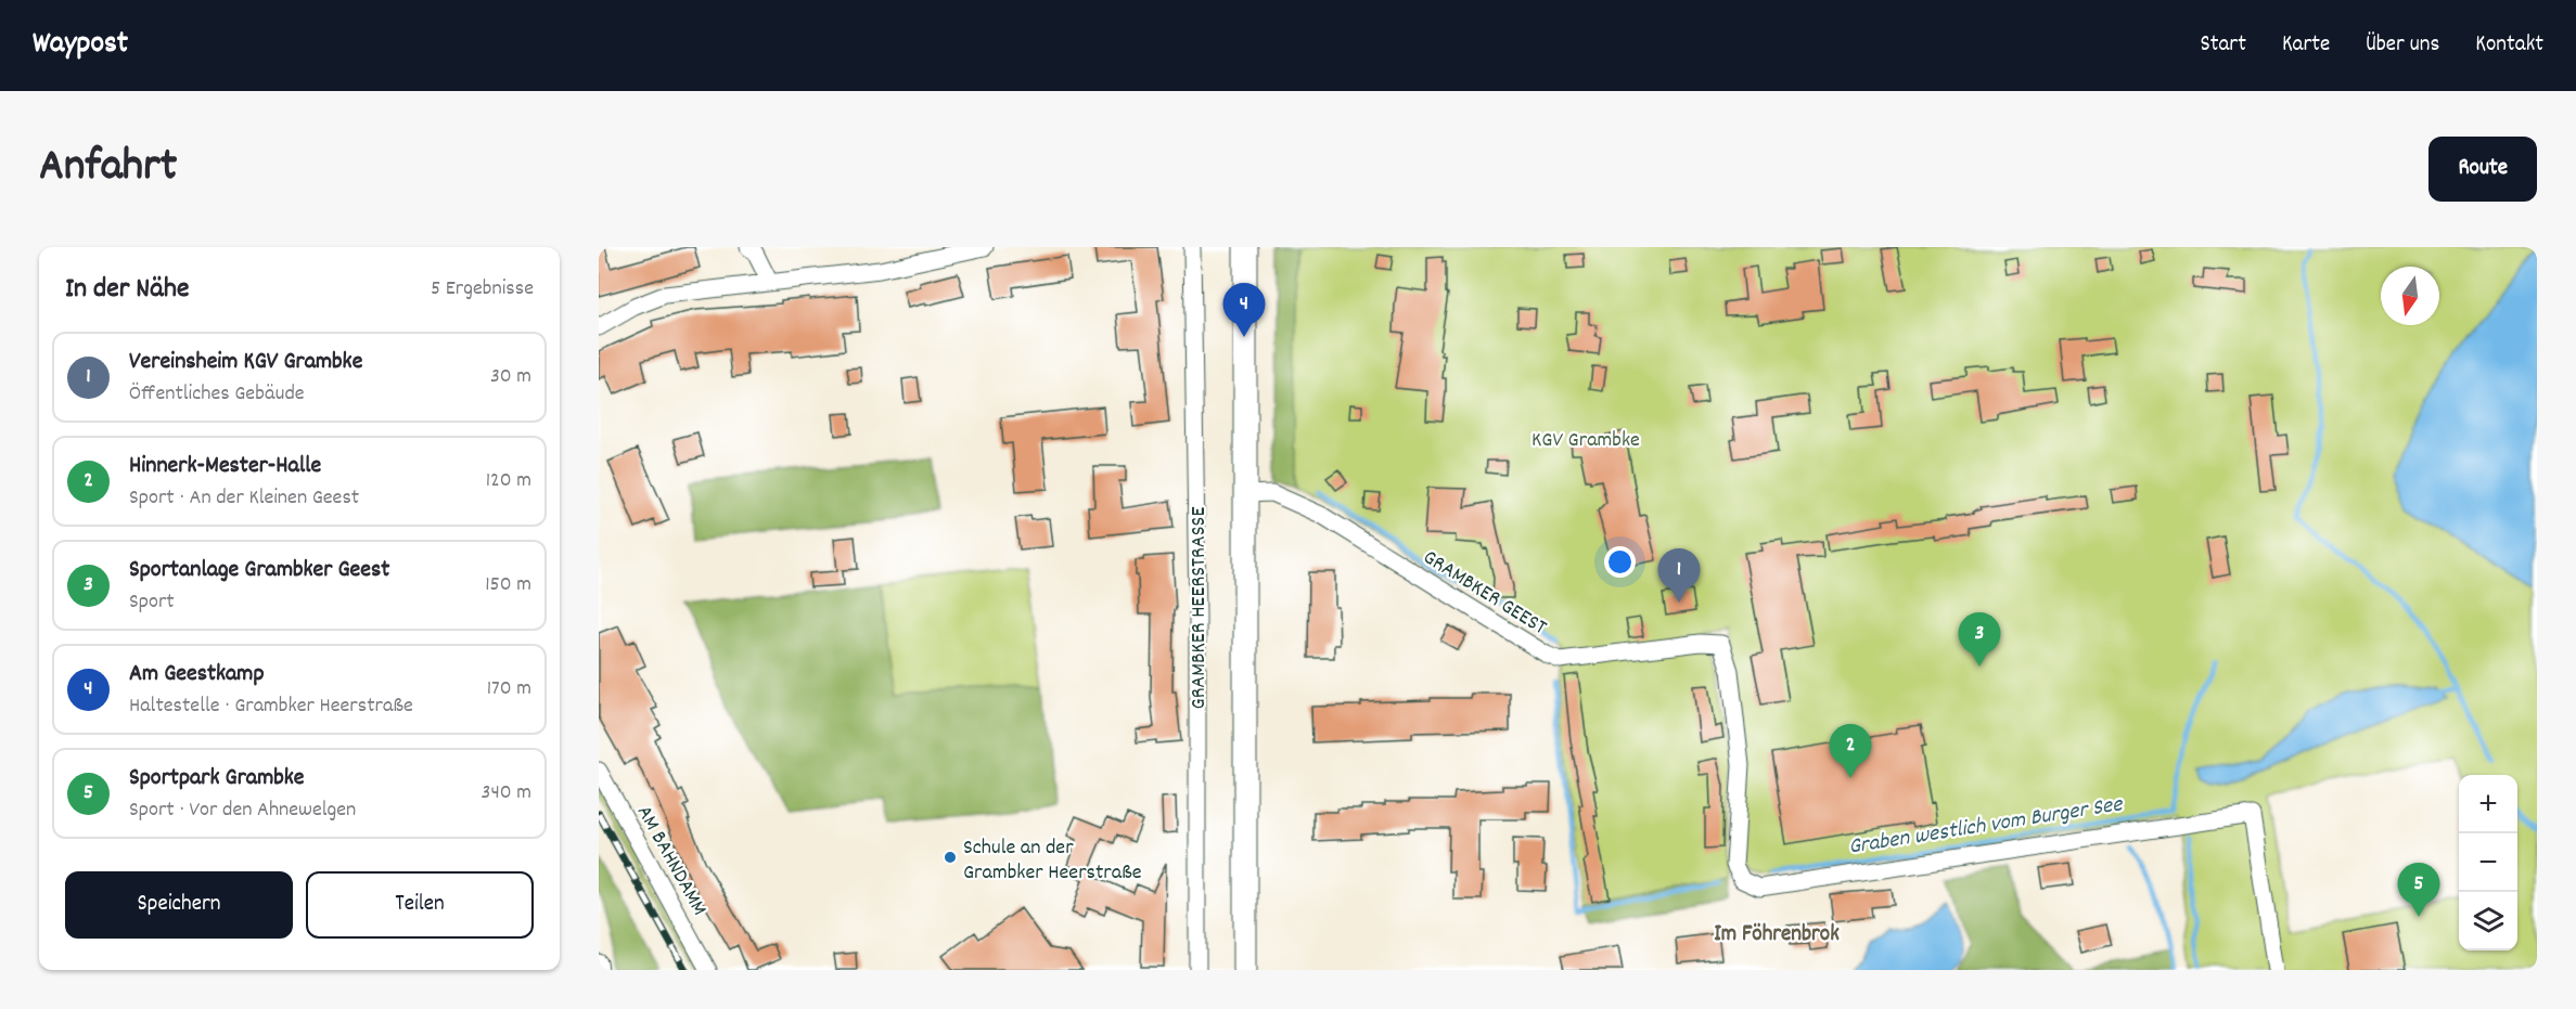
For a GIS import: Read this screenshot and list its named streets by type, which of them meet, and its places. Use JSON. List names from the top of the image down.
{
  "streets": {
    "street": ["GRAMBKER GEEST", "GRAMBKER HEERSTRASSE", "AM BAHNDAMM"]
  },
  "districts": ["Im Föhrenbrok"],
  "water": ["Graben westlich vom Burger See"],
  "parks": ["KGV Grambke"],
  "places": ["Schule an der Grambker Heerstraße"],
  "north": "bottom",
  "page": {
    "header": "Waypost",
    "nav": [
      "Start",
      "Karte",
      "Über uns",
      "Kontakt"
    ],
    "title": "Anfahrt",
    "buttons": [
      "Route",
      ["Speichern", "Teilen"]
    ],
    "heading": ["In der Nähe", "5 Ergebnisse"],
    "pins": [
      "4",
      "1",
      "3",
      "2",
      "5"
    ],
    "list": [
      {
        "mark": "1",
        "name": "Vereinsheim KGV Grambke",
        "note": "Öffentliches Gebäude",
        "value": "30 m"
      },
      {
        "mark": "2",
        "name": "Hinnerk-Mester-Halle",
        "note": "Sport · An der Kleinen Geest",
        "value": "120 m"
      },
      {
        "mark": "3",
        "name": "Sportanlage Grambker Geest",
        "note": "Sport",
        "value": "150 m"
      },
      {
        "mark": "4",
        "name": "Am Geestkamp",
        "note": "Haltestelle · Grambker Heerstraße",
        "value": "170 m"
      },
      {
        "mark": "5",
        "name": "Sportpark Grambke",
        "note": "Sport · Vor den Ahnewelgen",
        "value": "340 m"
      }
    ],
    "map_buttons": ["+", "−"]
  }
}
